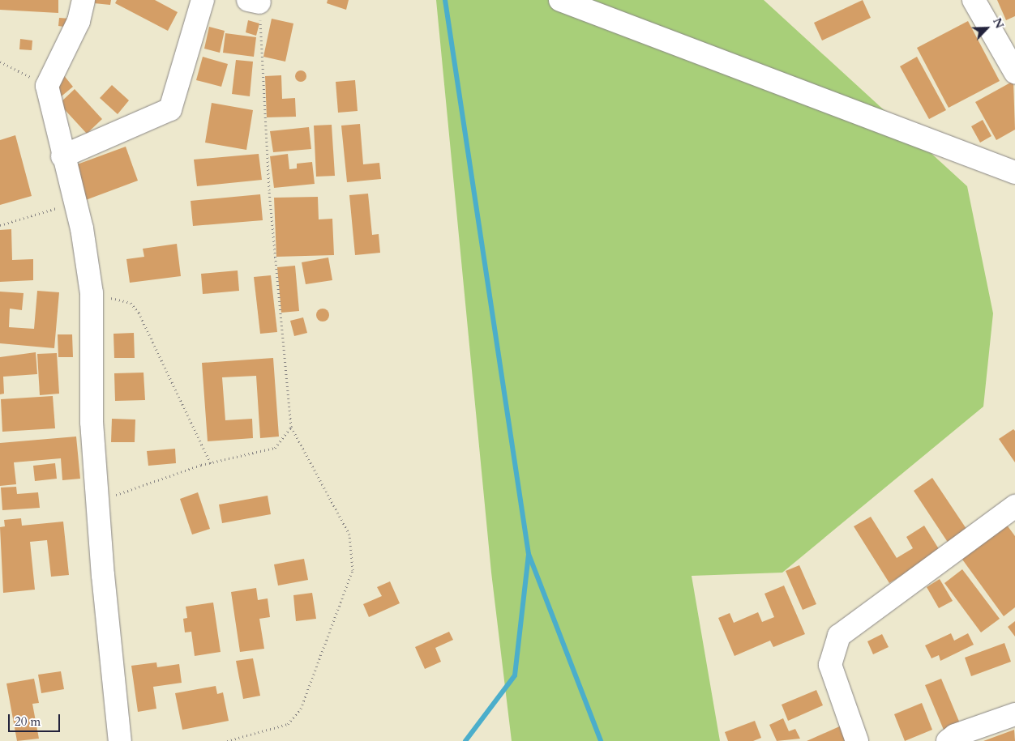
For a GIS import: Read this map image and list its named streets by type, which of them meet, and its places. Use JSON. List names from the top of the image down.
{
  "scale_bar": "20 m",
  "north": "top right"
}
